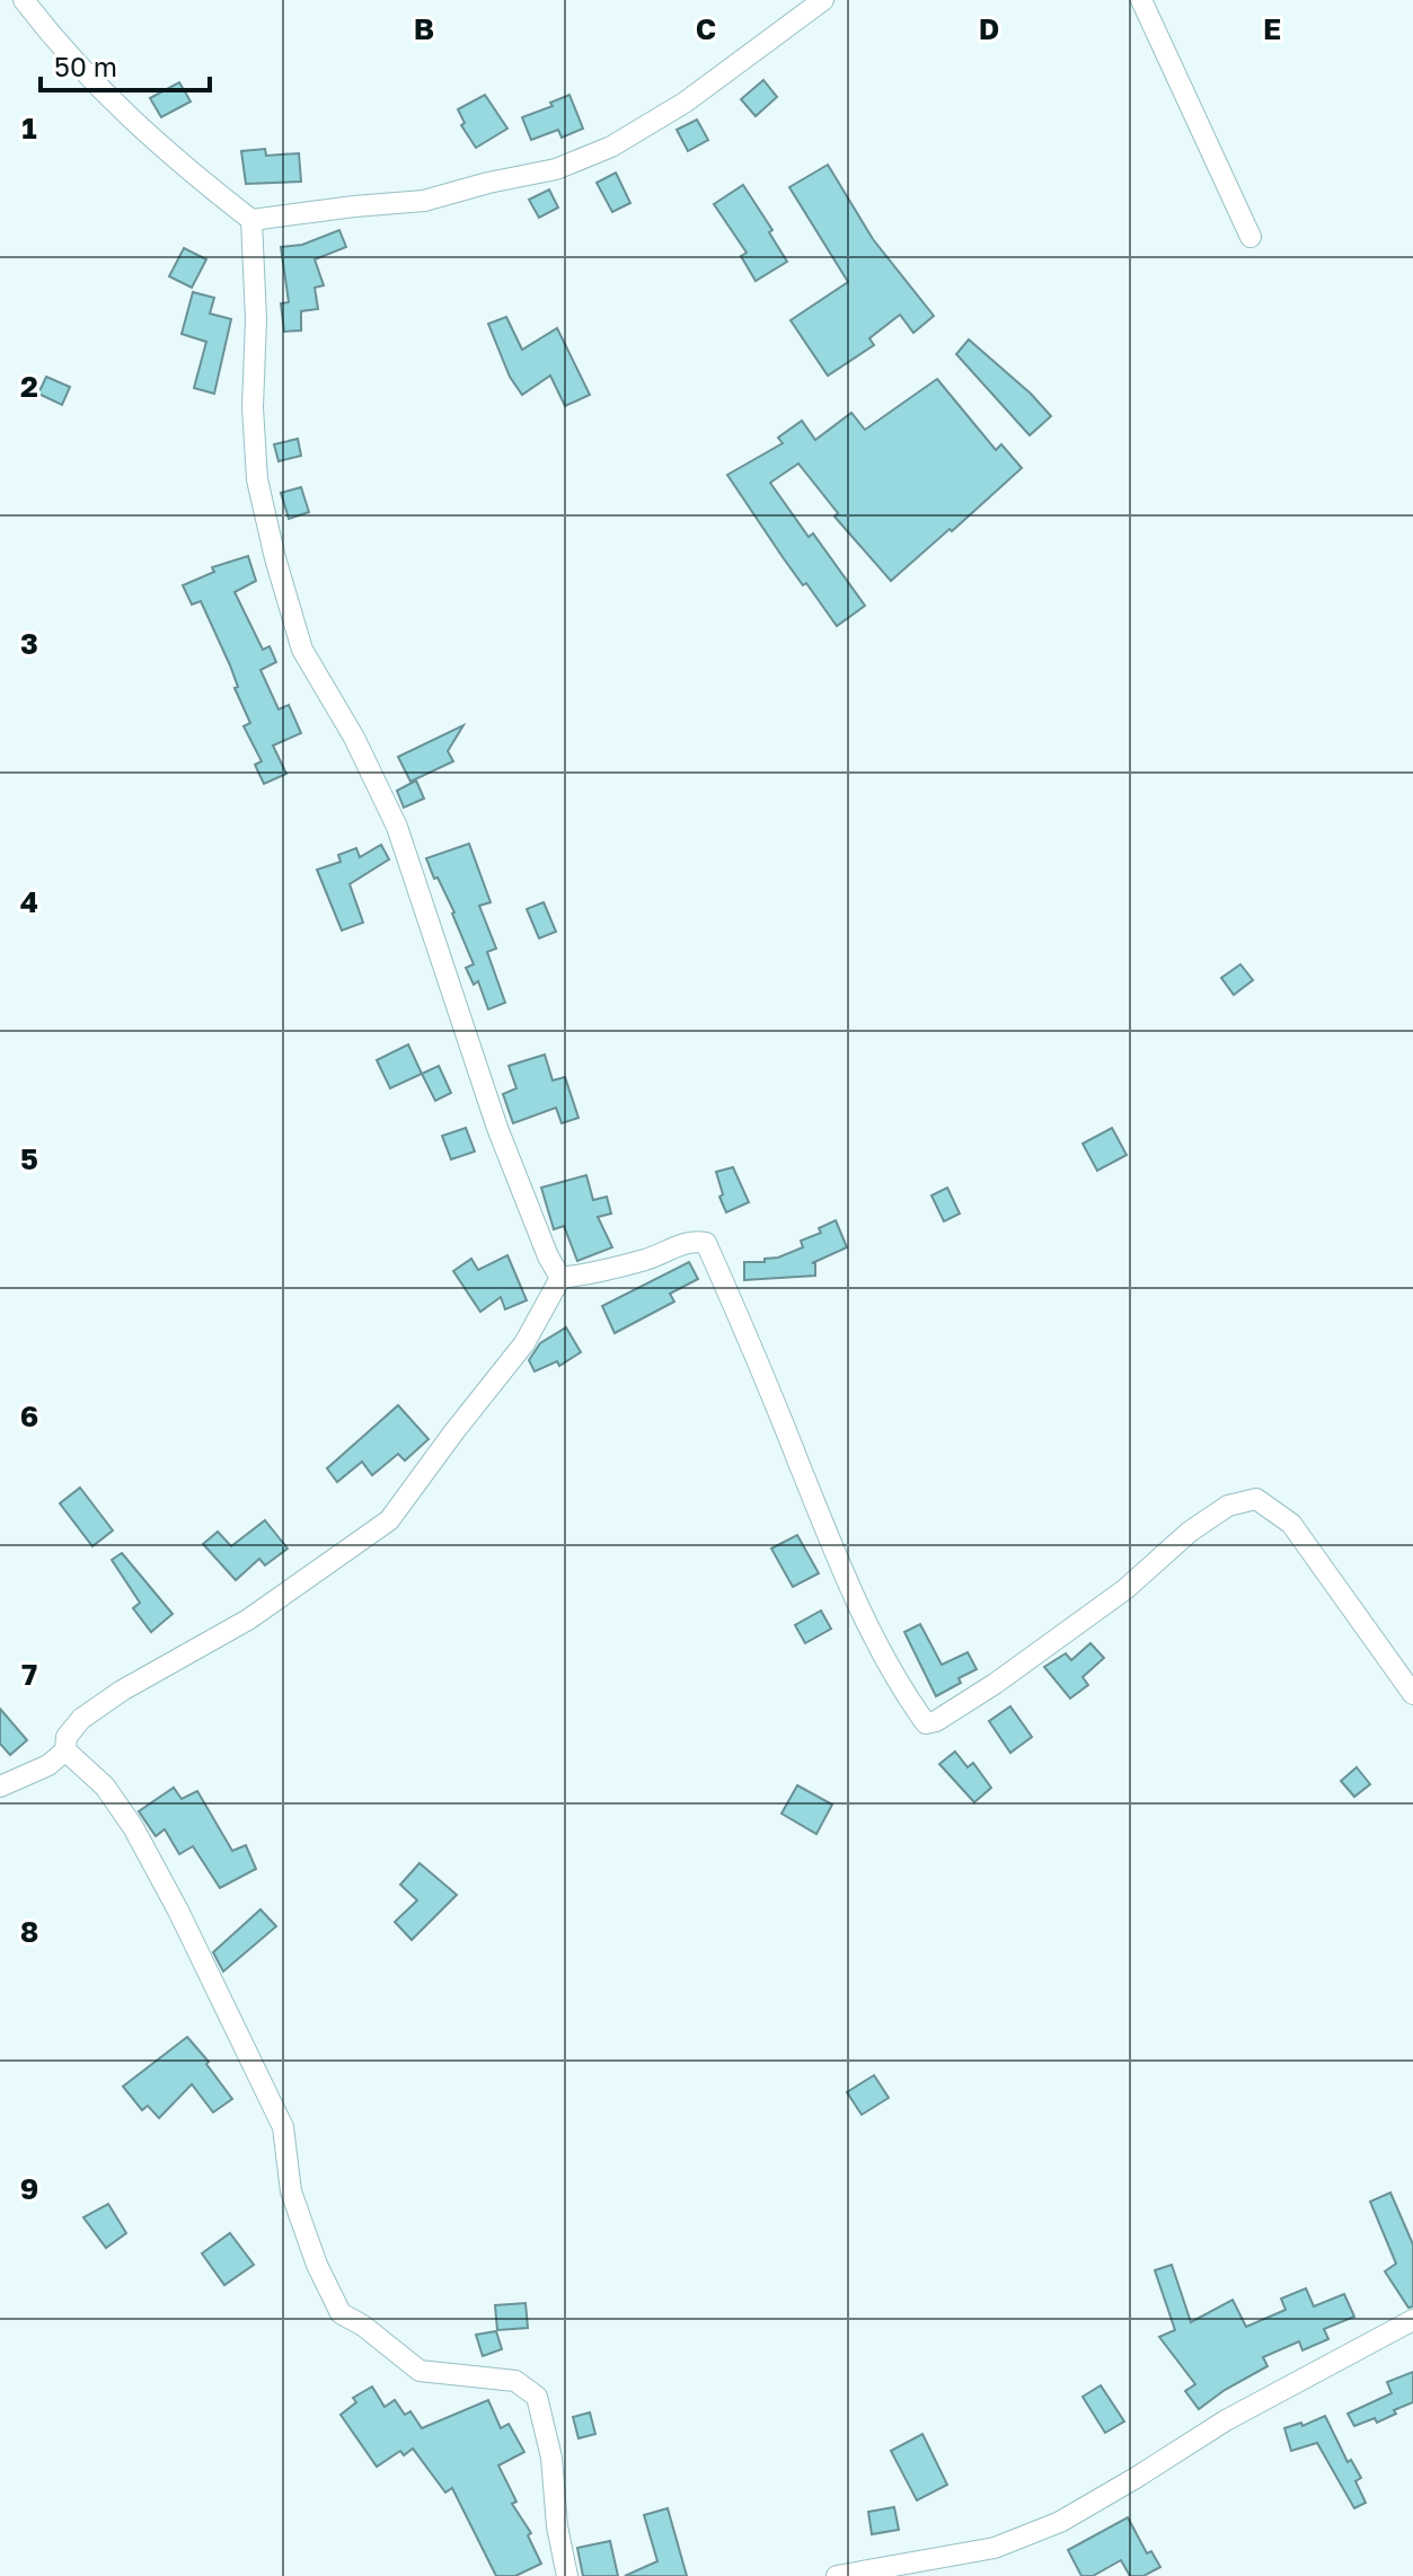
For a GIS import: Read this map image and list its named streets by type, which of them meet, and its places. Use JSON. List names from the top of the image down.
{
  "scale_bar": "50 m",
  "grid": {
    "columns": [
      "B",
      "C",
      "D",
      "E"
    ],
    "rows": [
      "1",
      "2",
      "3",
      "4",
      "5",
      "6",
      "7",
      "8",
      "9"
    ]
  }
}
